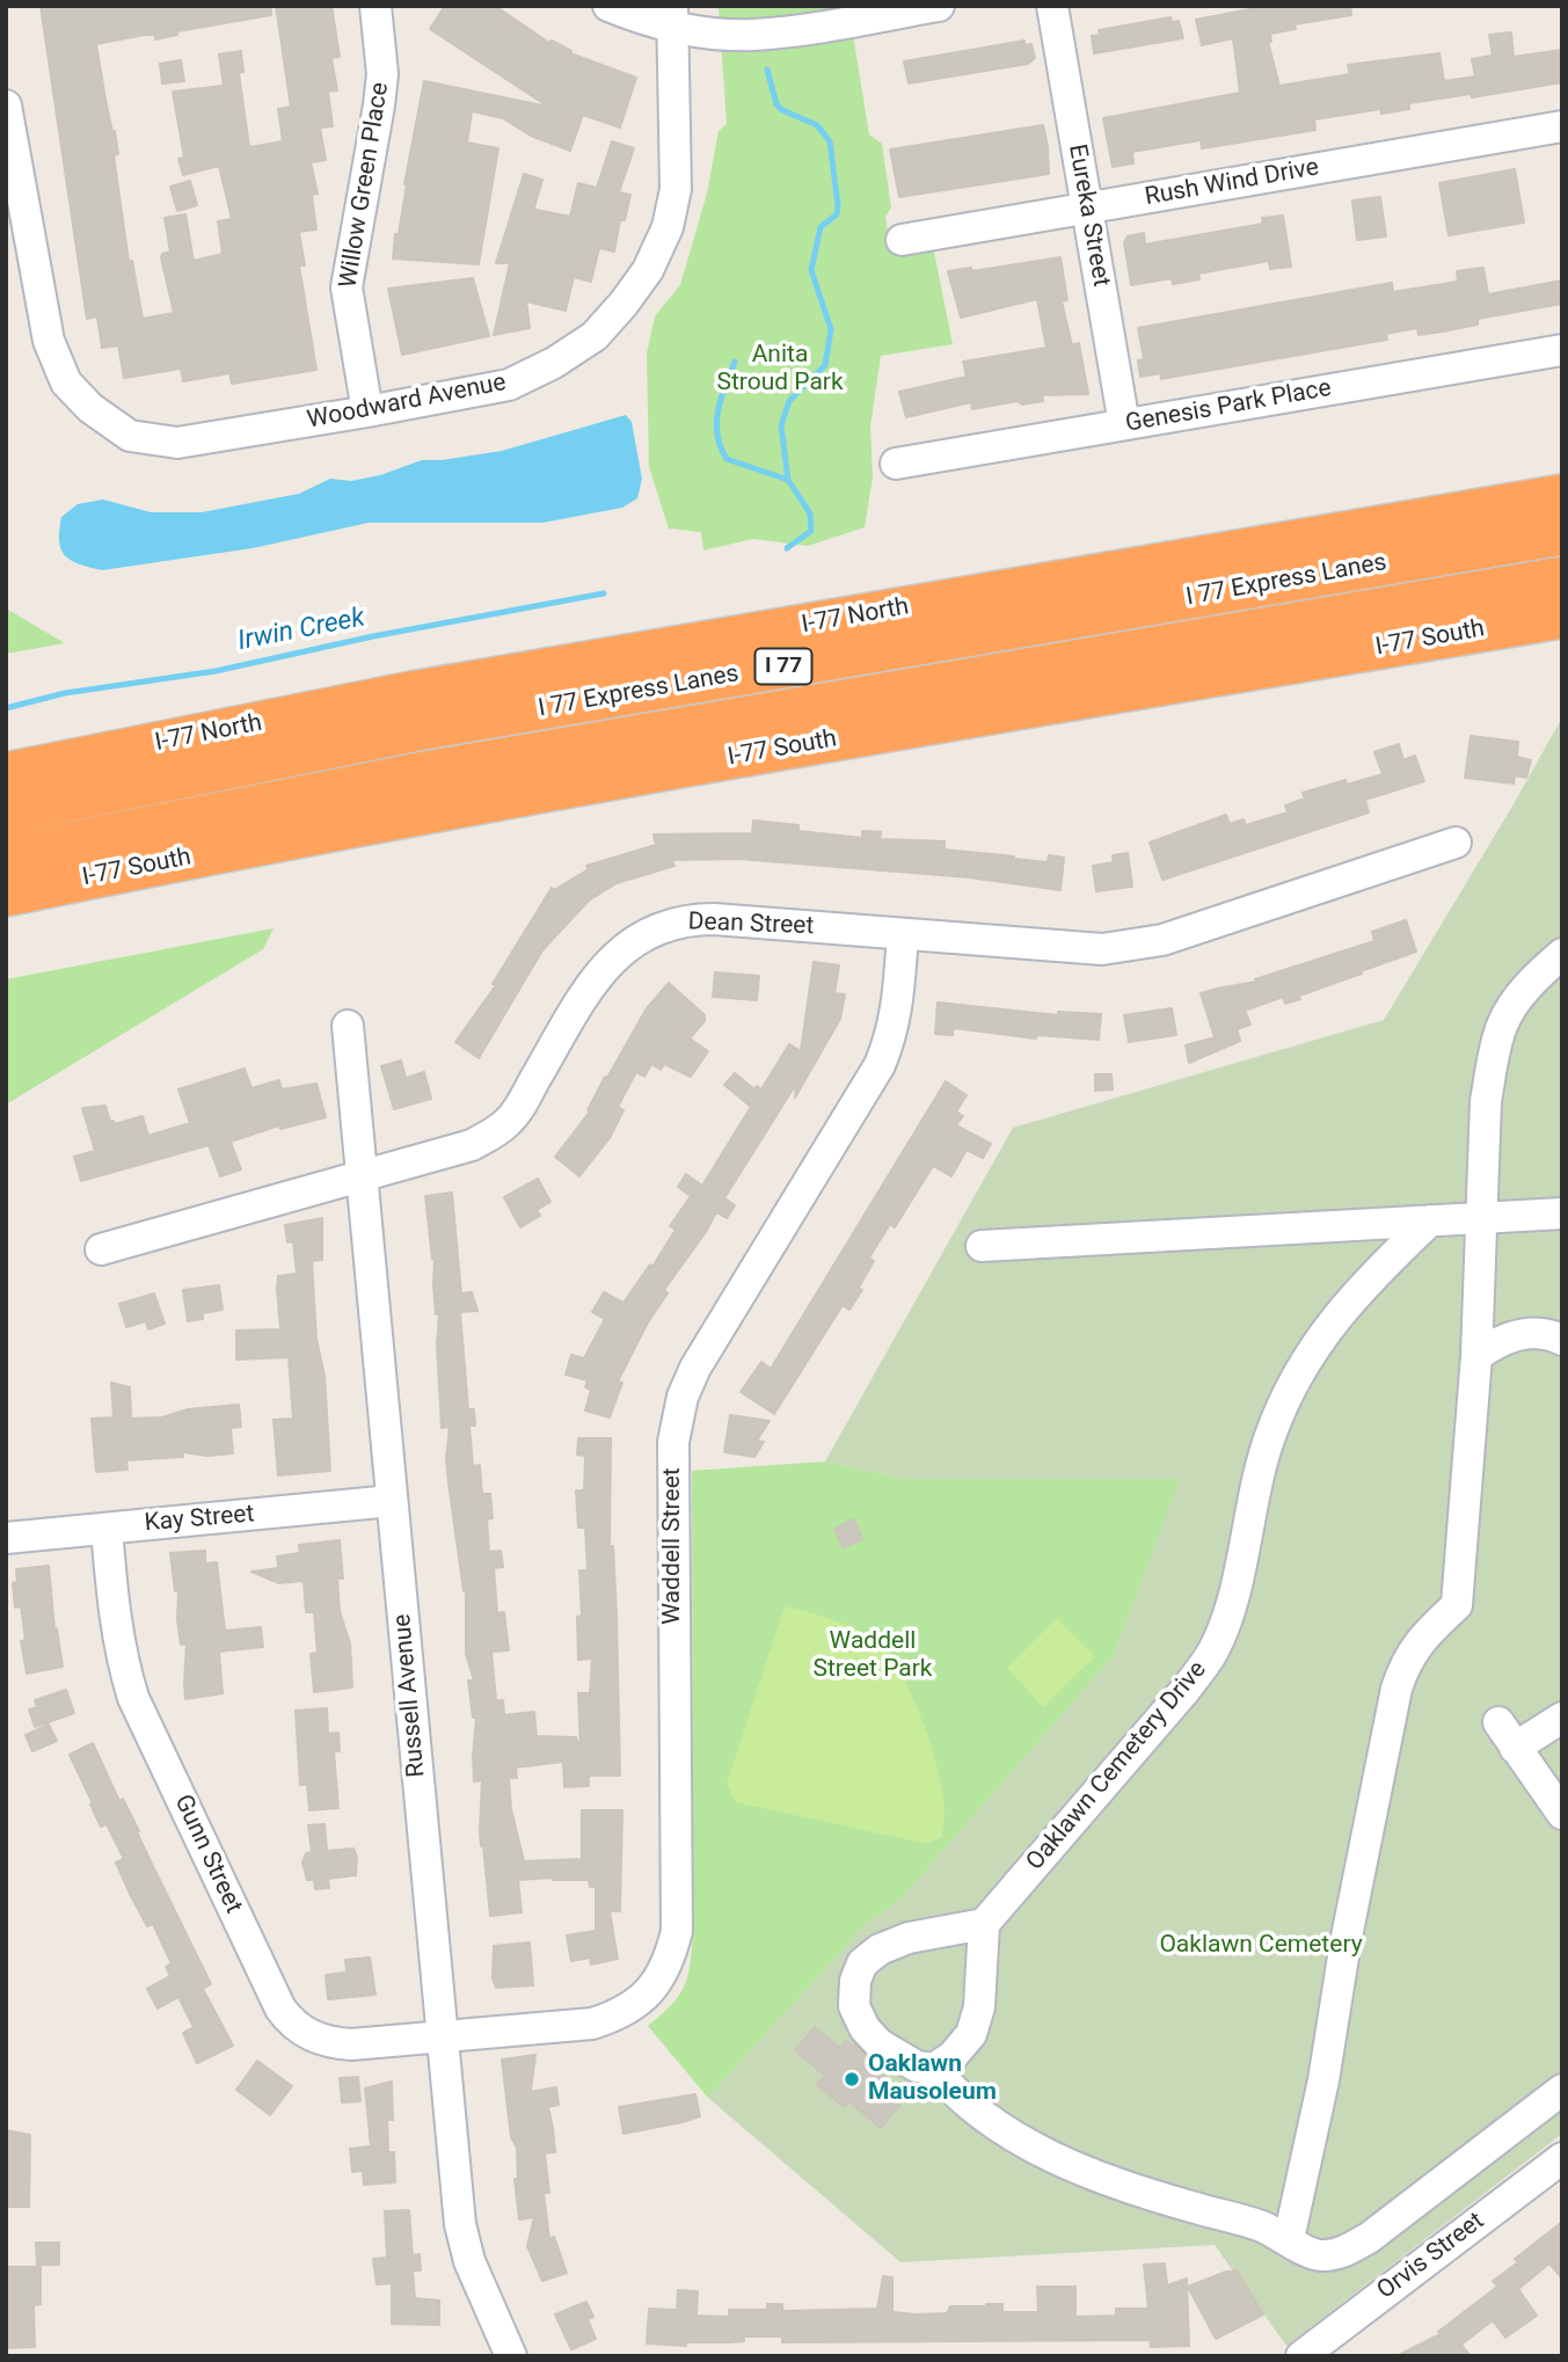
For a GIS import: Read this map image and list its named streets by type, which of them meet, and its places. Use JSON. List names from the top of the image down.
{
  "streets": {
    "highway": [
      "I 77 Express Lanes",
      "I-77 North",
      "I-77 South",
      "I 77"
    ],
    "street": [
      "Rush Wind Drive",
      "Willow Green Place",
      "Eureka Street",
      "Woodward Avenue",
      "Genesis Park Place",
      "Dean Street",
      "Kay Street",
      "Waddell Street",
      "Russell Avenue",
      "Oaklawn Cemetery Drive",
      "Gunn Street",
      "Orvis Street"
    ]
  },
  "crossings": [
    ["Rush Wind Drive", "Eureka Street"],
    ["Willow Green Place", "Woodward Avenue"],
    ["Eureka Street", "Genesis Park Place"],
    ["Dean Street", "Waddell Street"],
    ["Dean Street", "Russell Avenue"],
    ["Kay Street", "Russell Avenue"],
    ["Kay Street", "Gunn Street"],
    ["Waddell Street", "Russell Avenue"],
    ["Waddell Street", "Gunn Street"],
    ["Russell Avenue", "Gunn Street"]
  ],
  "water": ["Irwin Creek"],
  "parks": ["Anita Stroud Park", "Waddell Street Park", "Oaklawn Cemetery"],
  "places": ["Oaklawn Mausoleum"]
}
